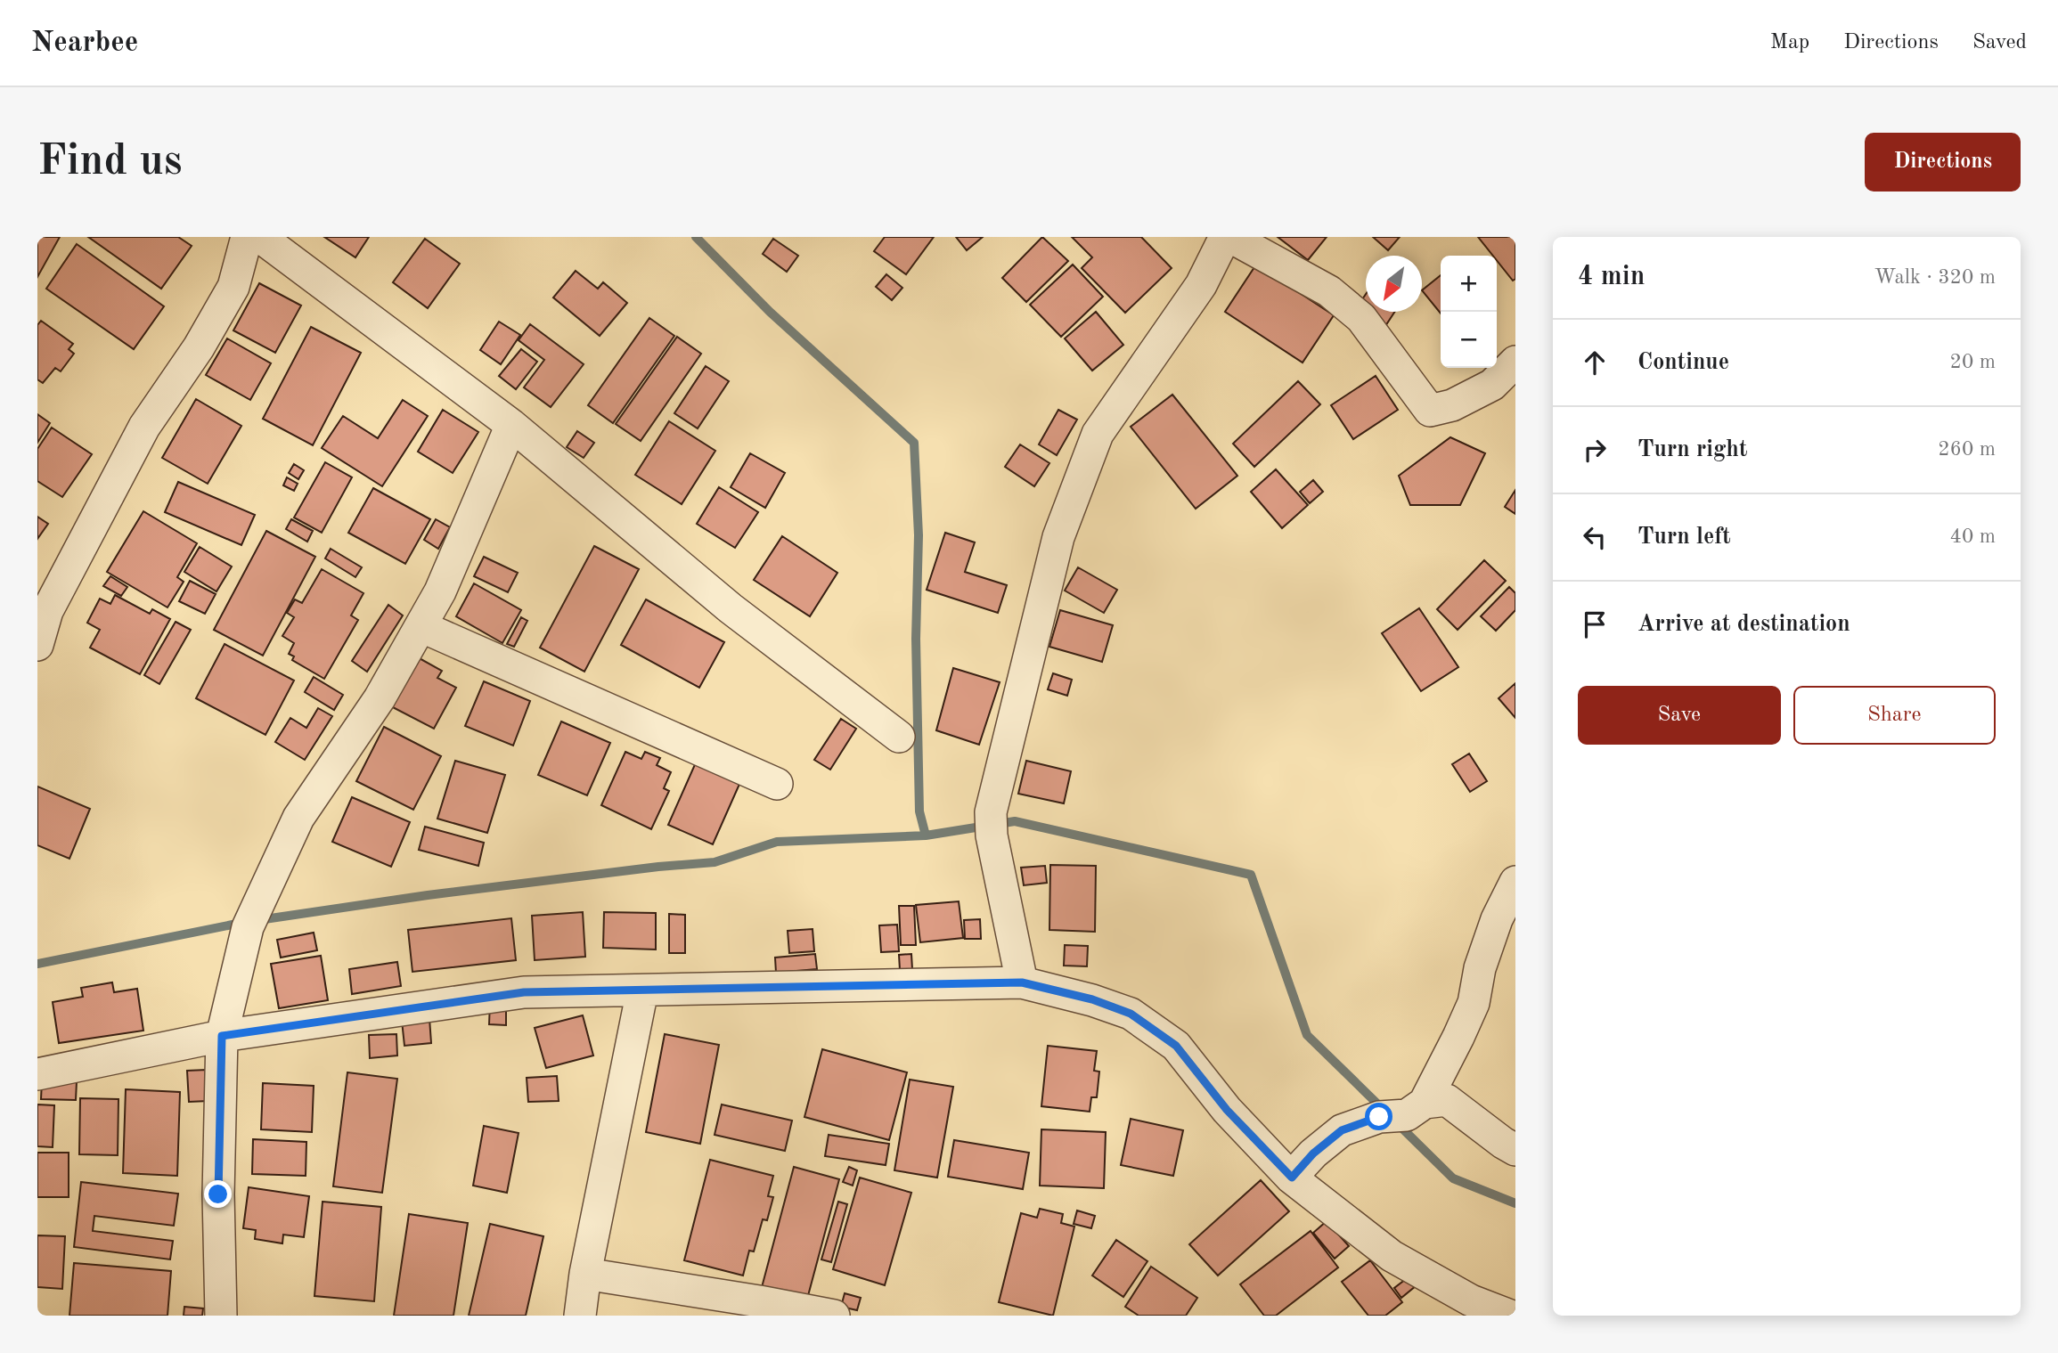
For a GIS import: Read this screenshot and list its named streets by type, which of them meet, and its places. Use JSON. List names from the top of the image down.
{
  "north": "bottom left",
  "page": {
    "header": "Nearbee",
    "nav": ["Map", "Directions", "Saved"],
    "buttons": [
      "Directions",
      ["Save", "Share"]
    ],
    "title": "Find us",
    "heading": ["4 min", "Walk · 320 m"],
    "map_buttons": ["+", "−"],
    "list": [
      ["Continue", "20 m"],
      ["Turn right", "260 m"],
      ["Turn left", "40 m"],
      "Arrive at destination"
    ]
  }
}
